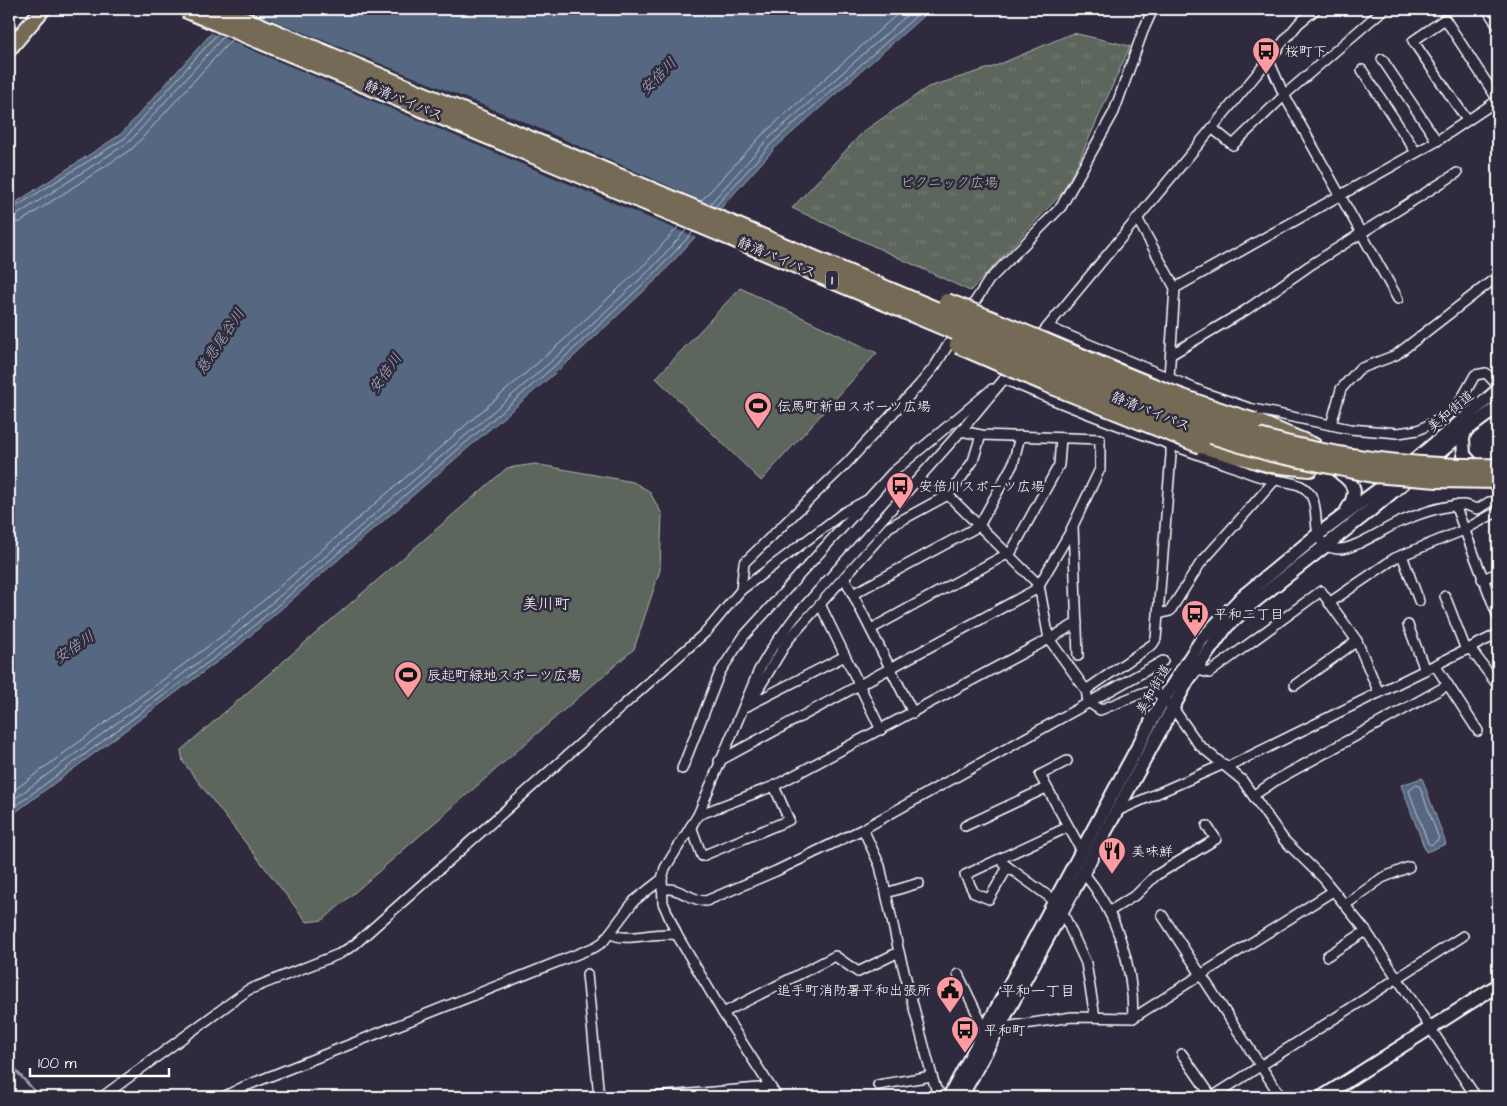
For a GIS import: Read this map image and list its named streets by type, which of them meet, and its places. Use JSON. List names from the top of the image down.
{
  "streets": {
    "highway": ["静清バイパス", "1"],
    "street": ["美和街道"]
  },
  "districts": ["美川町", "平和一丁目"],
  "water": ["安倍川", "慈悲尾谷川"],
  "parks": ["ピクニック広場"],
  "places": {
    "bus stop": [
      "桜町下",
      "安倍川スポーツ広場",
      "平和二丁目",
      "平和町"
    ],
    "sports": ["伝馬町新田スポーツ広場", "辰起町緑地スポーツ広場"],
    "restaurant": ["美味鮮"],
    "public building": ["追手町消防署平和出張所"]
  },
  "scale_bar": "100 m"
}
